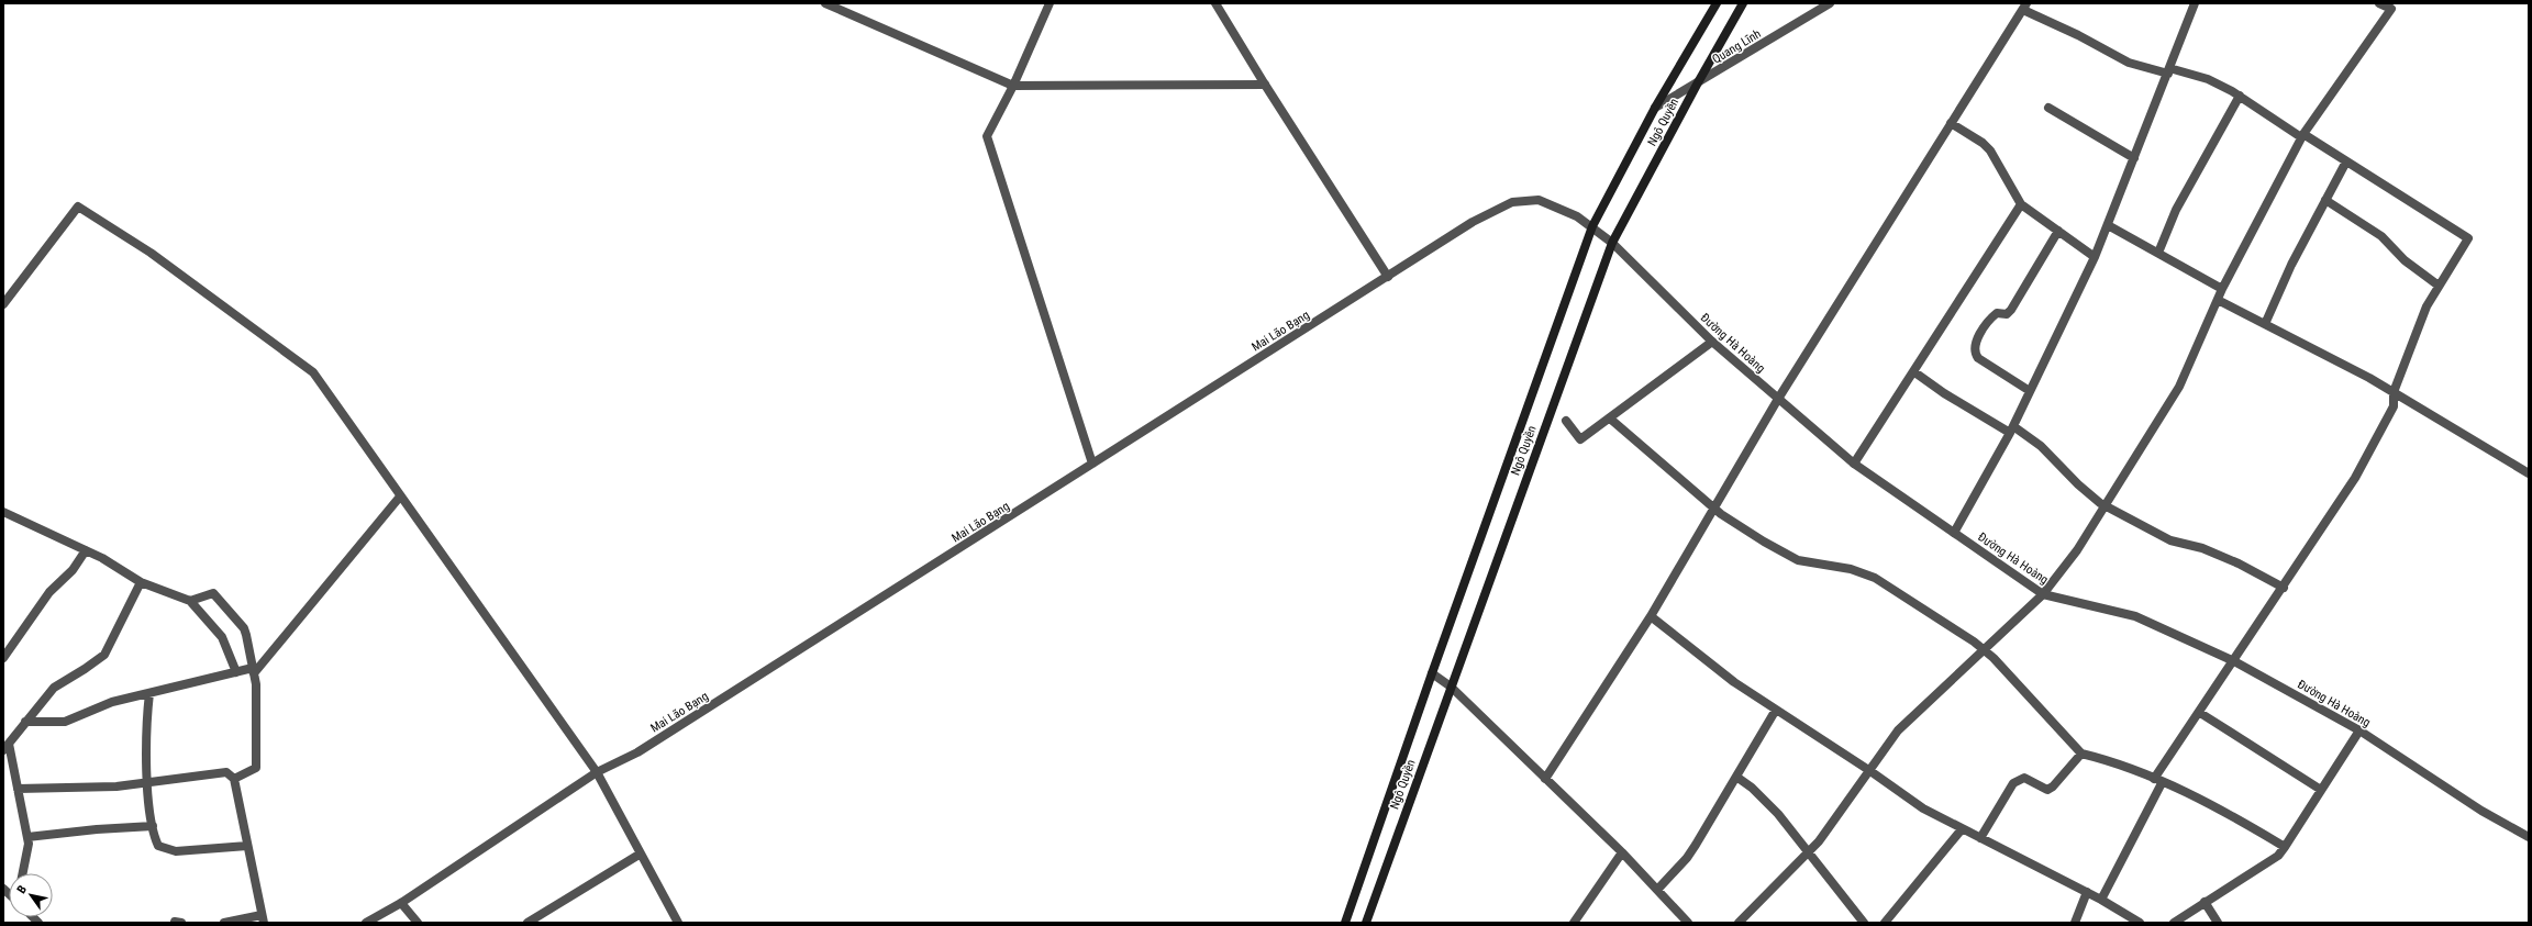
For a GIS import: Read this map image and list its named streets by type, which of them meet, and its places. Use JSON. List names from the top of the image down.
{
  "streets": {
    "main road": ["Ngô Quyền"],
    "street": ["Quang Lĩnh", "Mai Lão Bạng", "Đường Hà Hoàng"]
  },
  "crossings": [
    ["Quang Lĩnh", "Ngô Quyền"],
    ["Ngô Quyền", "Mai Lão Bạng"],
    ["Ngô Quyền", "Đường Hà Hoàng"],
    ["Mai Lão Bạng", "Đường Hà Hoàng"]
  ],
  "north": "top left"
}
